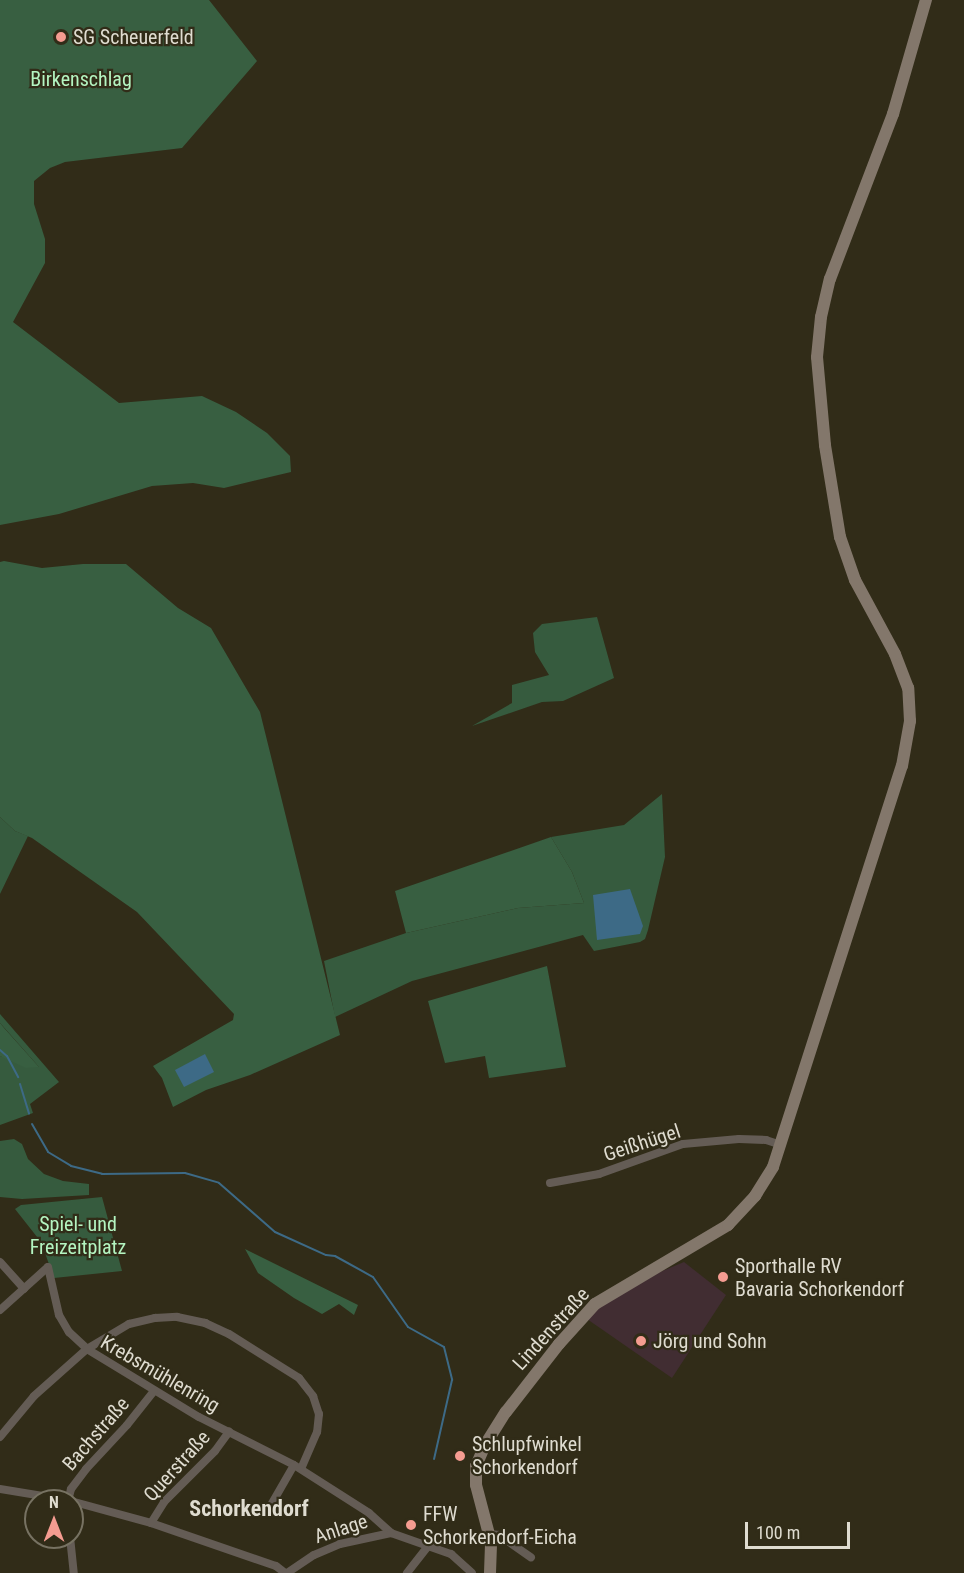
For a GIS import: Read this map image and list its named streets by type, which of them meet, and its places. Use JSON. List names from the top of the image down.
{
  "streets": {
    "street": [
      "Geißhügel",
      "Lindenstraße",
      "Krebsmühlenring",
      "Bachstraße",
      "Querstraße",
      "Anlage"
    ]
  },
  "crossings": [
    ["Geißhügel", "Lindenstraße"],
    ["Krebsmühlenring", "Bachstraße"],
    ["Krebsmühlenring", "Querstraße"],
    ["Krebsmühlenring", "Anlage"]
  ],
  "districts": ["Schorkendorf"],
  "parks": ["Birkenschlag", "Spiel- und Freizeitplatz"],
  "places": [
    "SG Scheuerfeld",
    "Sporthalle RV Bavaria Schorkendorf",
    "Jörg und Sohn",
    "Schlupfwinkel Schorkendorf",
    "FFW Schorkendorf-Eicha"
  ],
  "scale_bar": "100 m",
  "north": "top"
}
